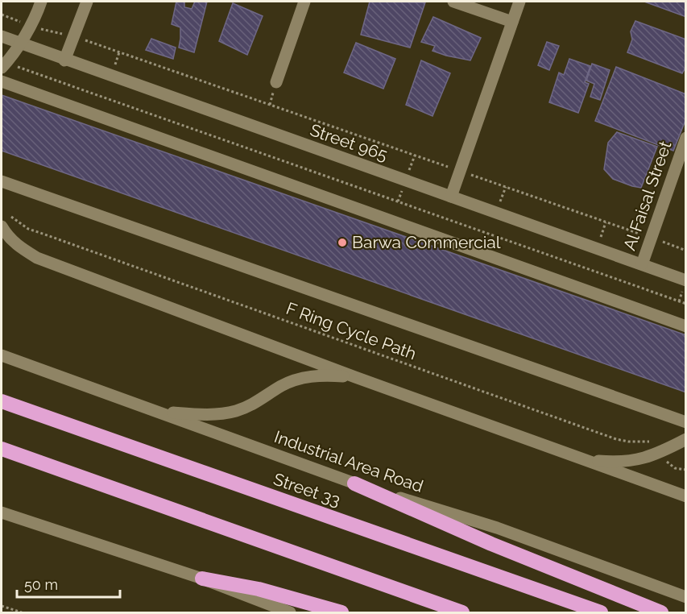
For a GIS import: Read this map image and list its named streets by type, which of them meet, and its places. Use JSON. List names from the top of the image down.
{
  "streets": {
    "highway": ["Street 33"],
    "street": ["Street 965", "Al Faisal Street", "Industrial Area Road"],
    "path": ["F Ring Cycle Path"]
  },
  "crossings": [
    ["Street 965", "Al Faisal Street"]
  ],
  "places": ["Barwa Commercial"],
  "scale_bar": "50 m"
}
